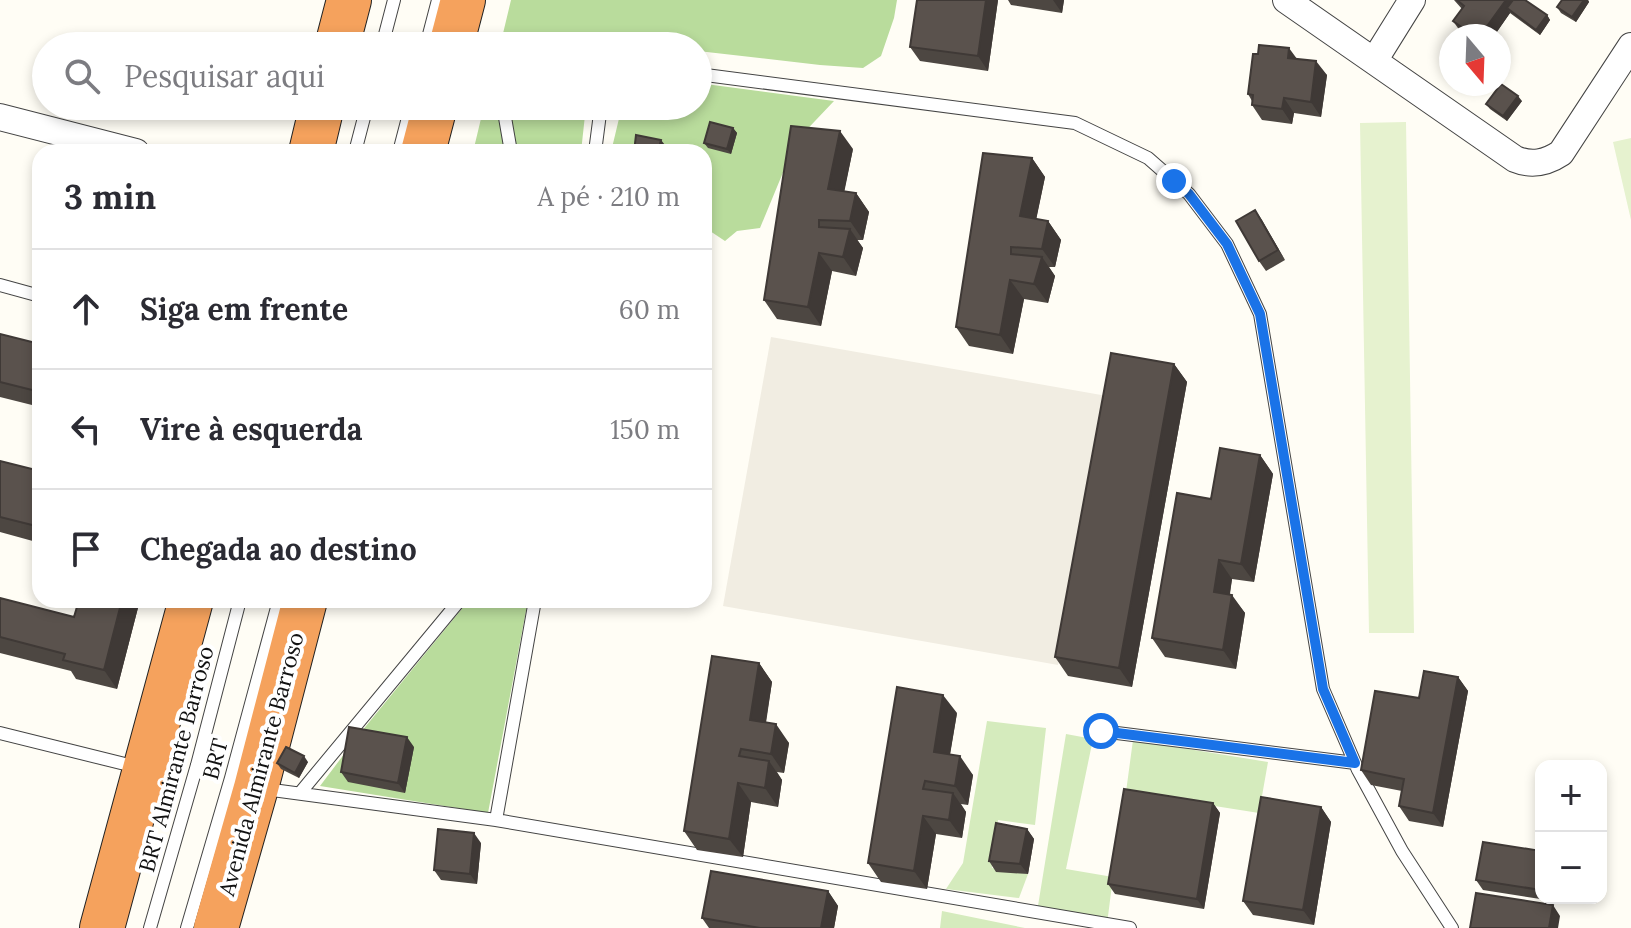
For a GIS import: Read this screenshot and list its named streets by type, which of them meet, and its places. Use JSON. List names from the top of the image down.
{
  "streets": {
    "highway": ["Avenida Almirante Barroso"],
    "lane": ["BRT Almirante Barroso", "BRT"]
  },
  "north": "bottom",
  "page": {
    "search": "Pesquisar aqui",
    "heading": ["3 min", "A pé · 210 m"],
    "list": [
      ["Siga em frente", "60 m"],
      ["Vire à esquerda", "150 m"],
      "Chegada ao destino"
    ],
    "map_buttons": ["+", "−"]
  }
}
